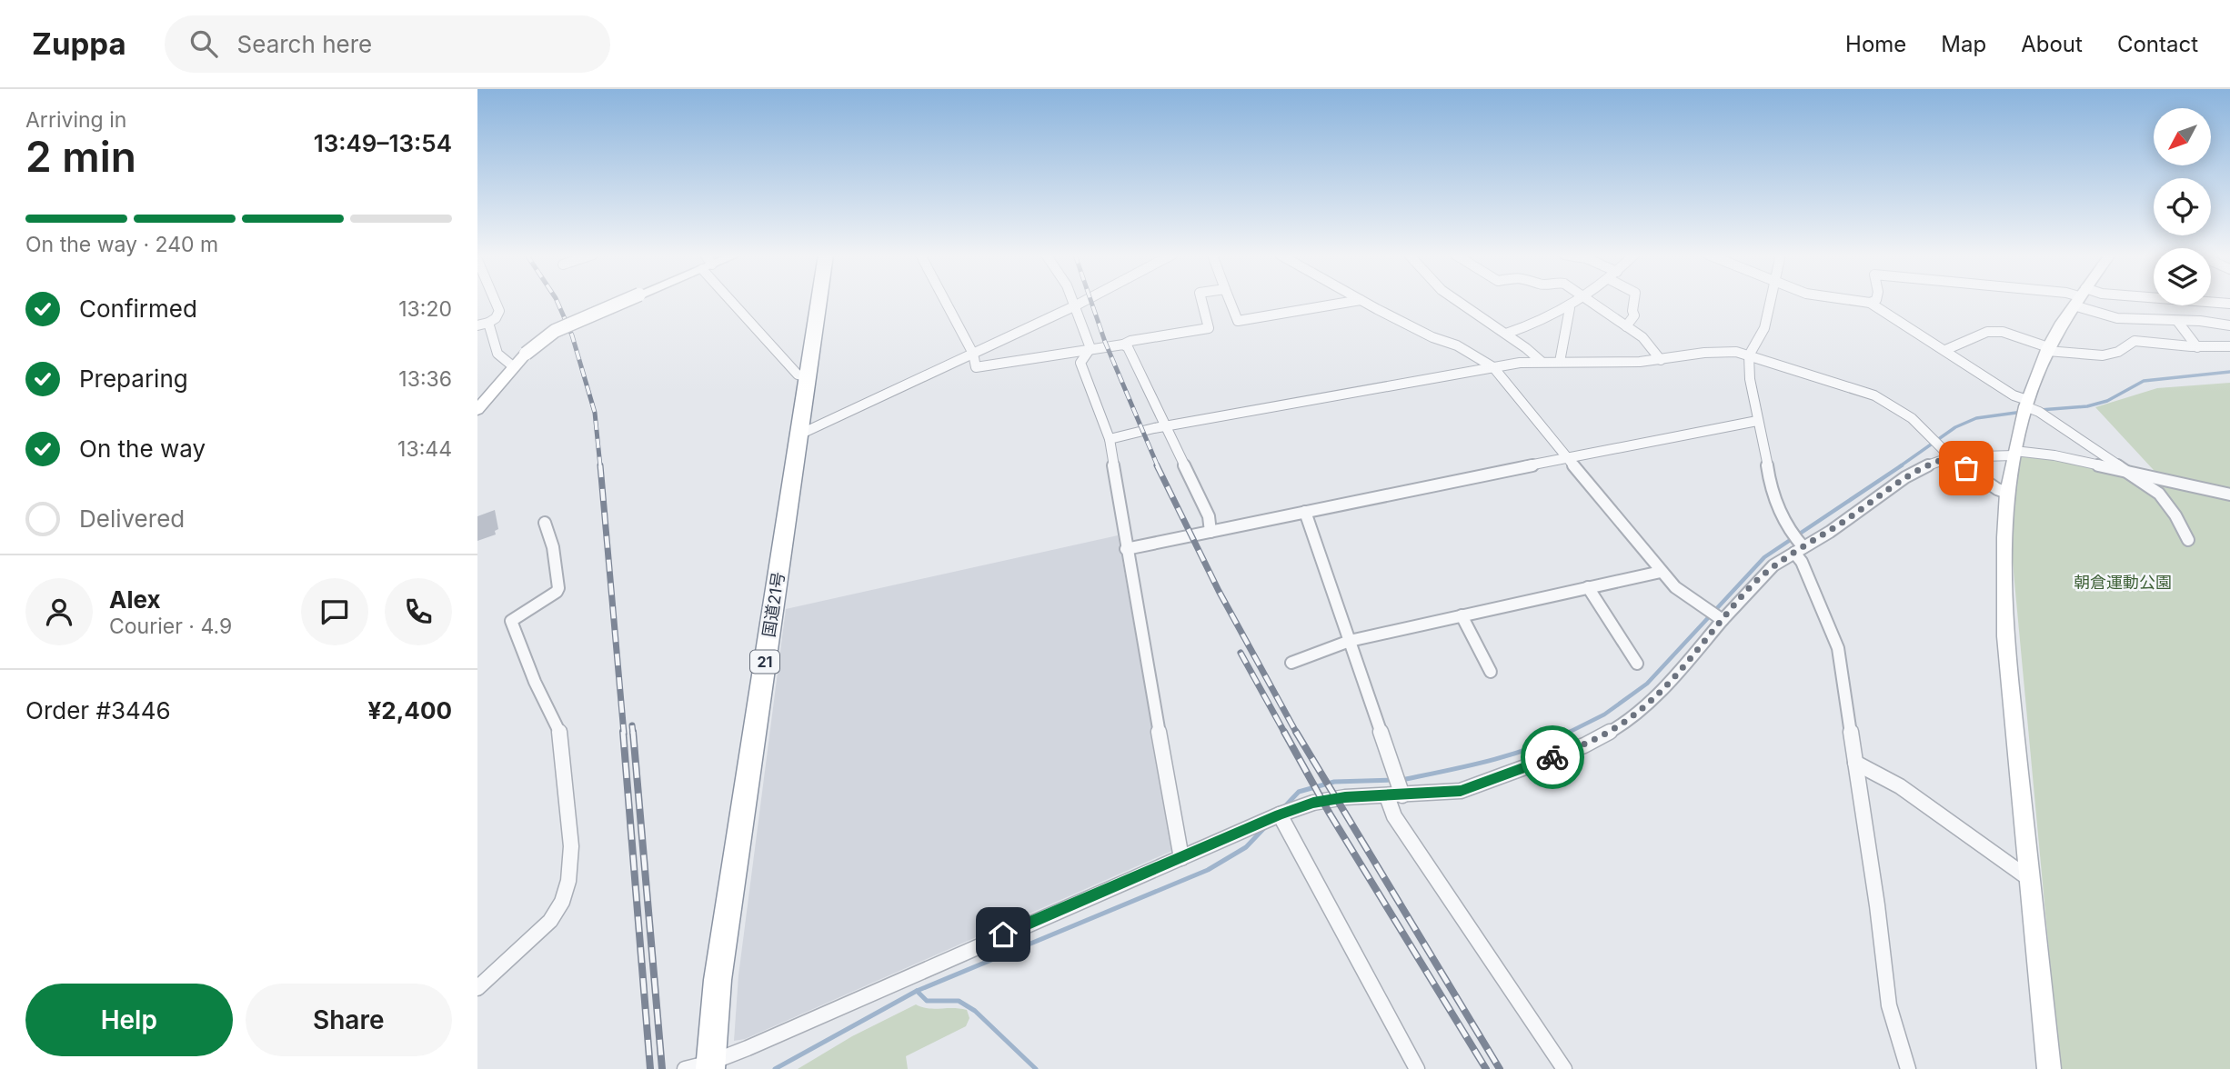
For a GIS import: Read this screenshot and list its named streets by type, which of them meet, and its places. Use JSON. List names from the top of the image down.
{
  "streets": {
    "highway": ["国道21号", "21"]
  },
  "parks": ["朝倉運動公園"],
  "north": "bottom left",
  "page": {
    "header": "Zuppa",
    "search": "Search here",
    "nav": [
      "Home",
      "Map",
      "About",
      "Contact"
    ],
    "heading": ["2 min", "Arriving in", "13:49–13:54"],
    "panel": [
      "Alex",
      "Courier · 4.9",
      "Order #3446",
      "¥2,400"
    ],
    "bar": "On the way · 240 m",
    "list": [
      ["Confirmed", "13:20"],
      ["Preparing", "13:36"],
      ["On the way", "13:44"],
      "Delivered"
    ],
    "buttons": ["Help", "Share"]
  }
}
